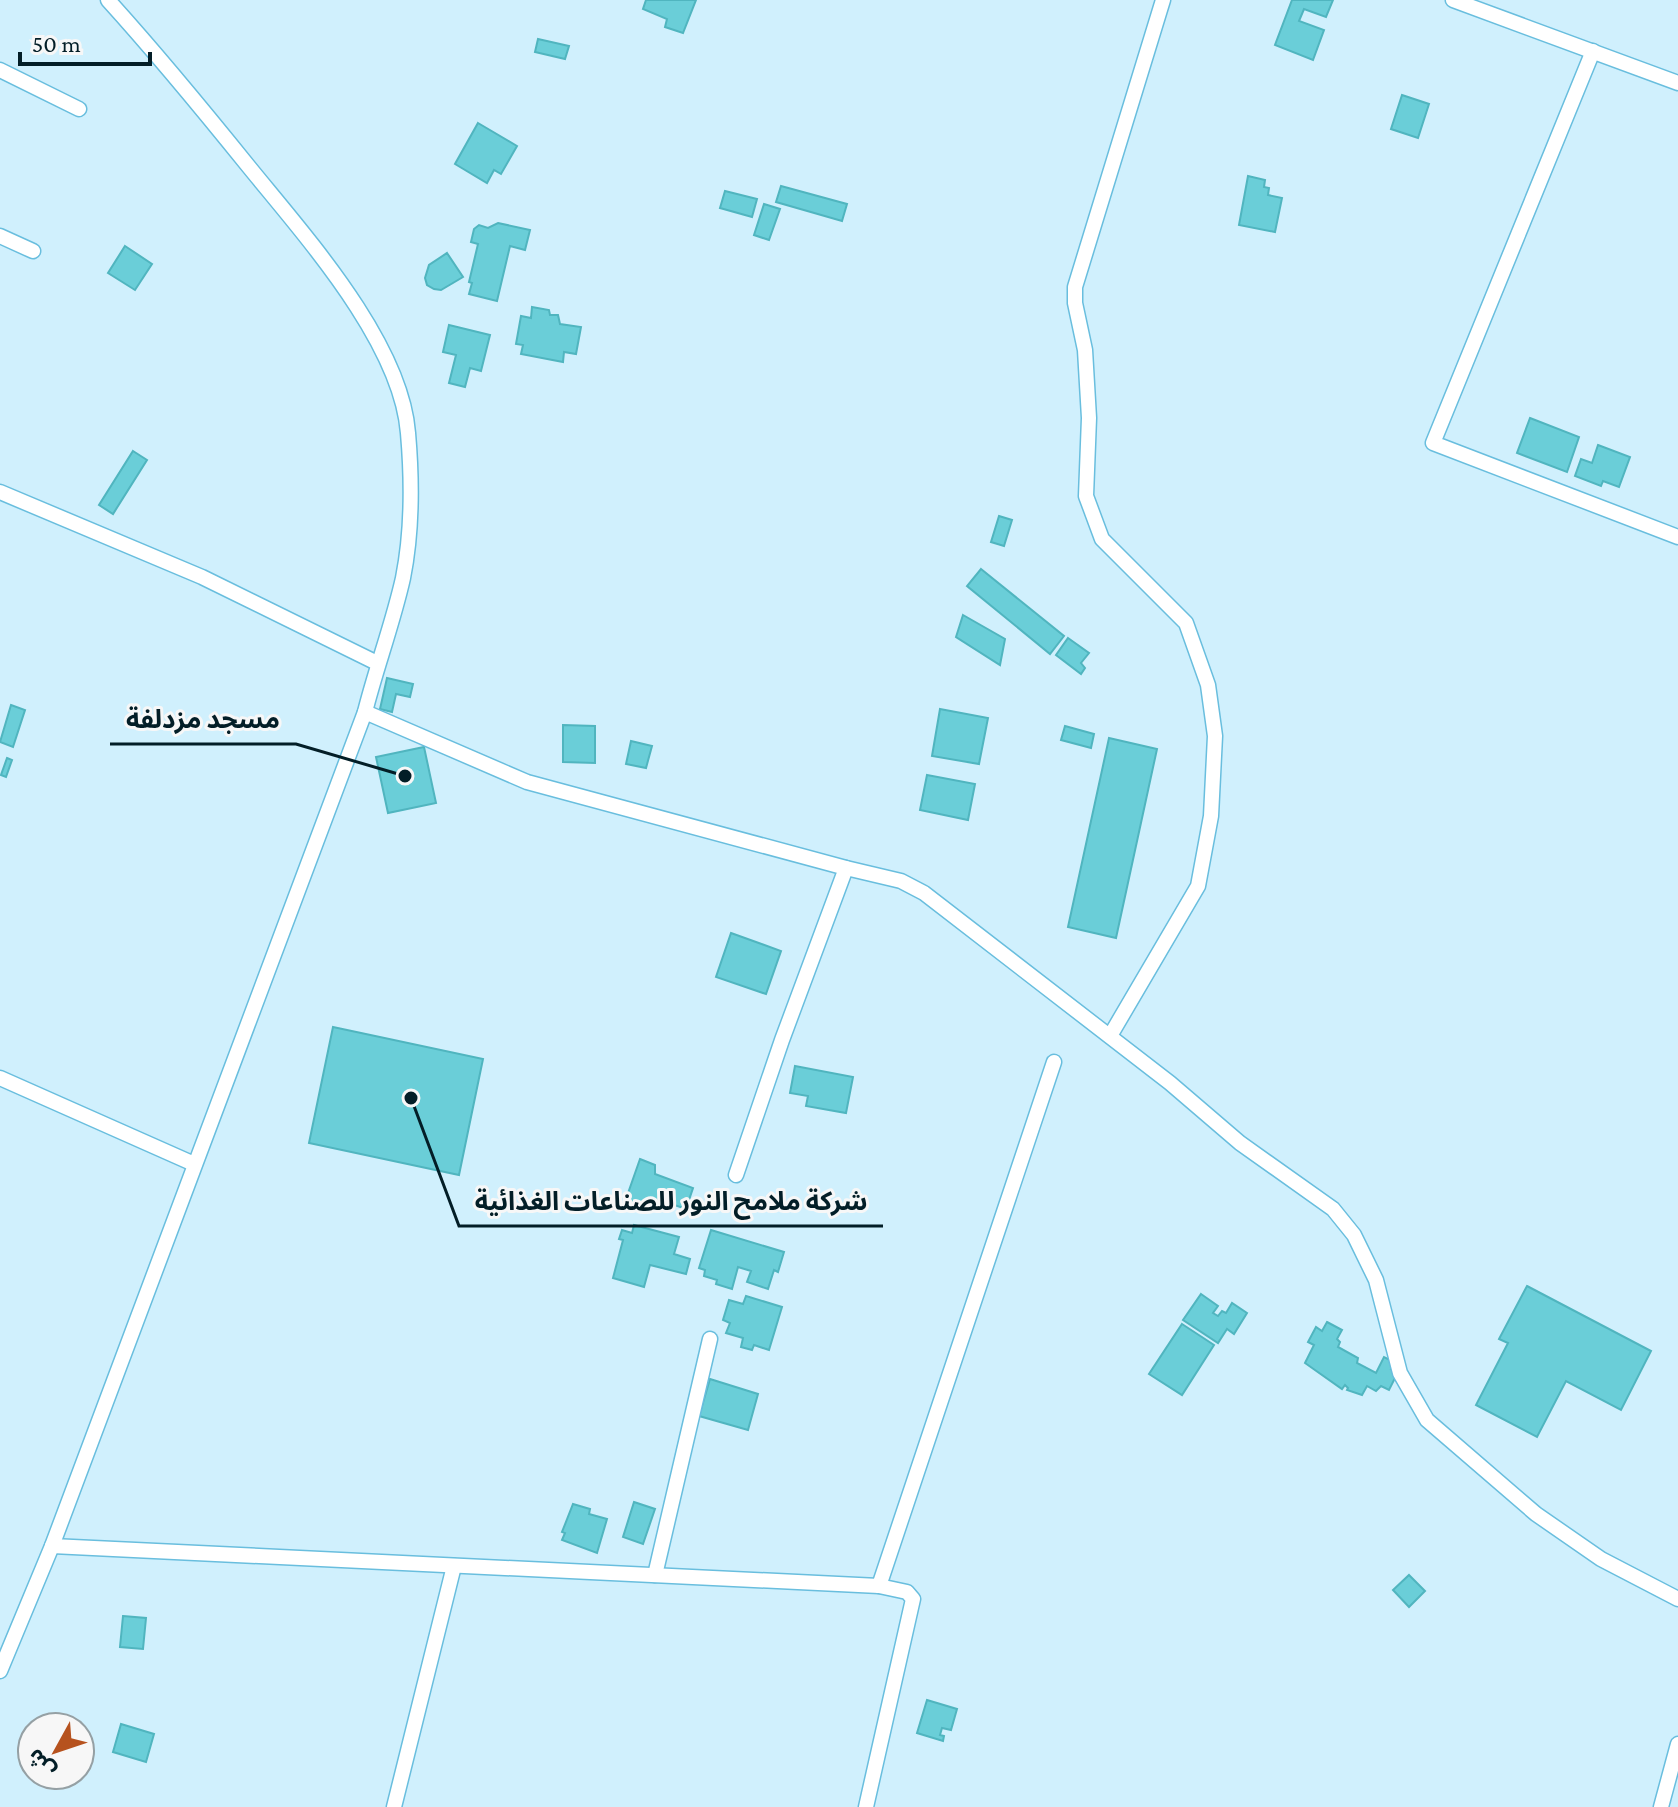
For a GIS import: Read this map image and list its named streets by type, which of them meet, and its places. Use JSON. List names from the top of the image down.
{
  "places": ["مسجد مزدلفة", "شركة ملامح النور للصناعات الغذائية"],
  "scale_bar": "50 m",
  "north": "bottom left"
}
